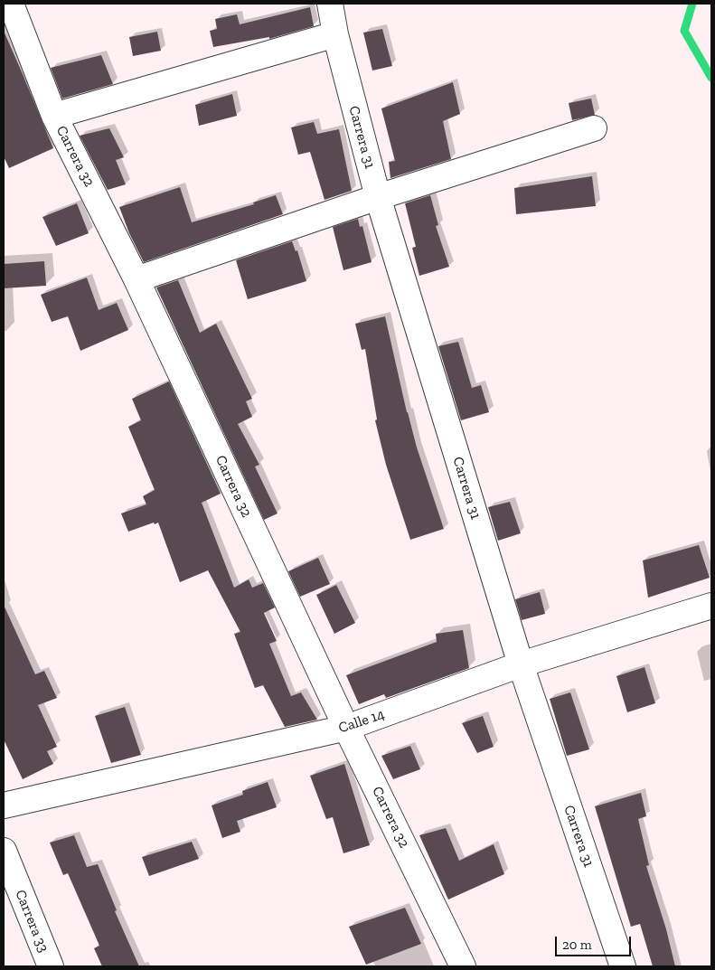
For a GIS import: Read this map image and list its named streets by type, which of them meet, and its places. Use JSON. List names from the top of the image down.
{
  "streets": {
    "street": [
      "Carrera 31",
      "Carrera 32",
      "Calle 14",
      "Carrera 33"
    ]
  },
  "crossings": [
    ["Carrera 31", "Calle 14"],
    ["Carrera 32", "Calle 14"]
  ],
  "scale_bar": "20 m"
}
